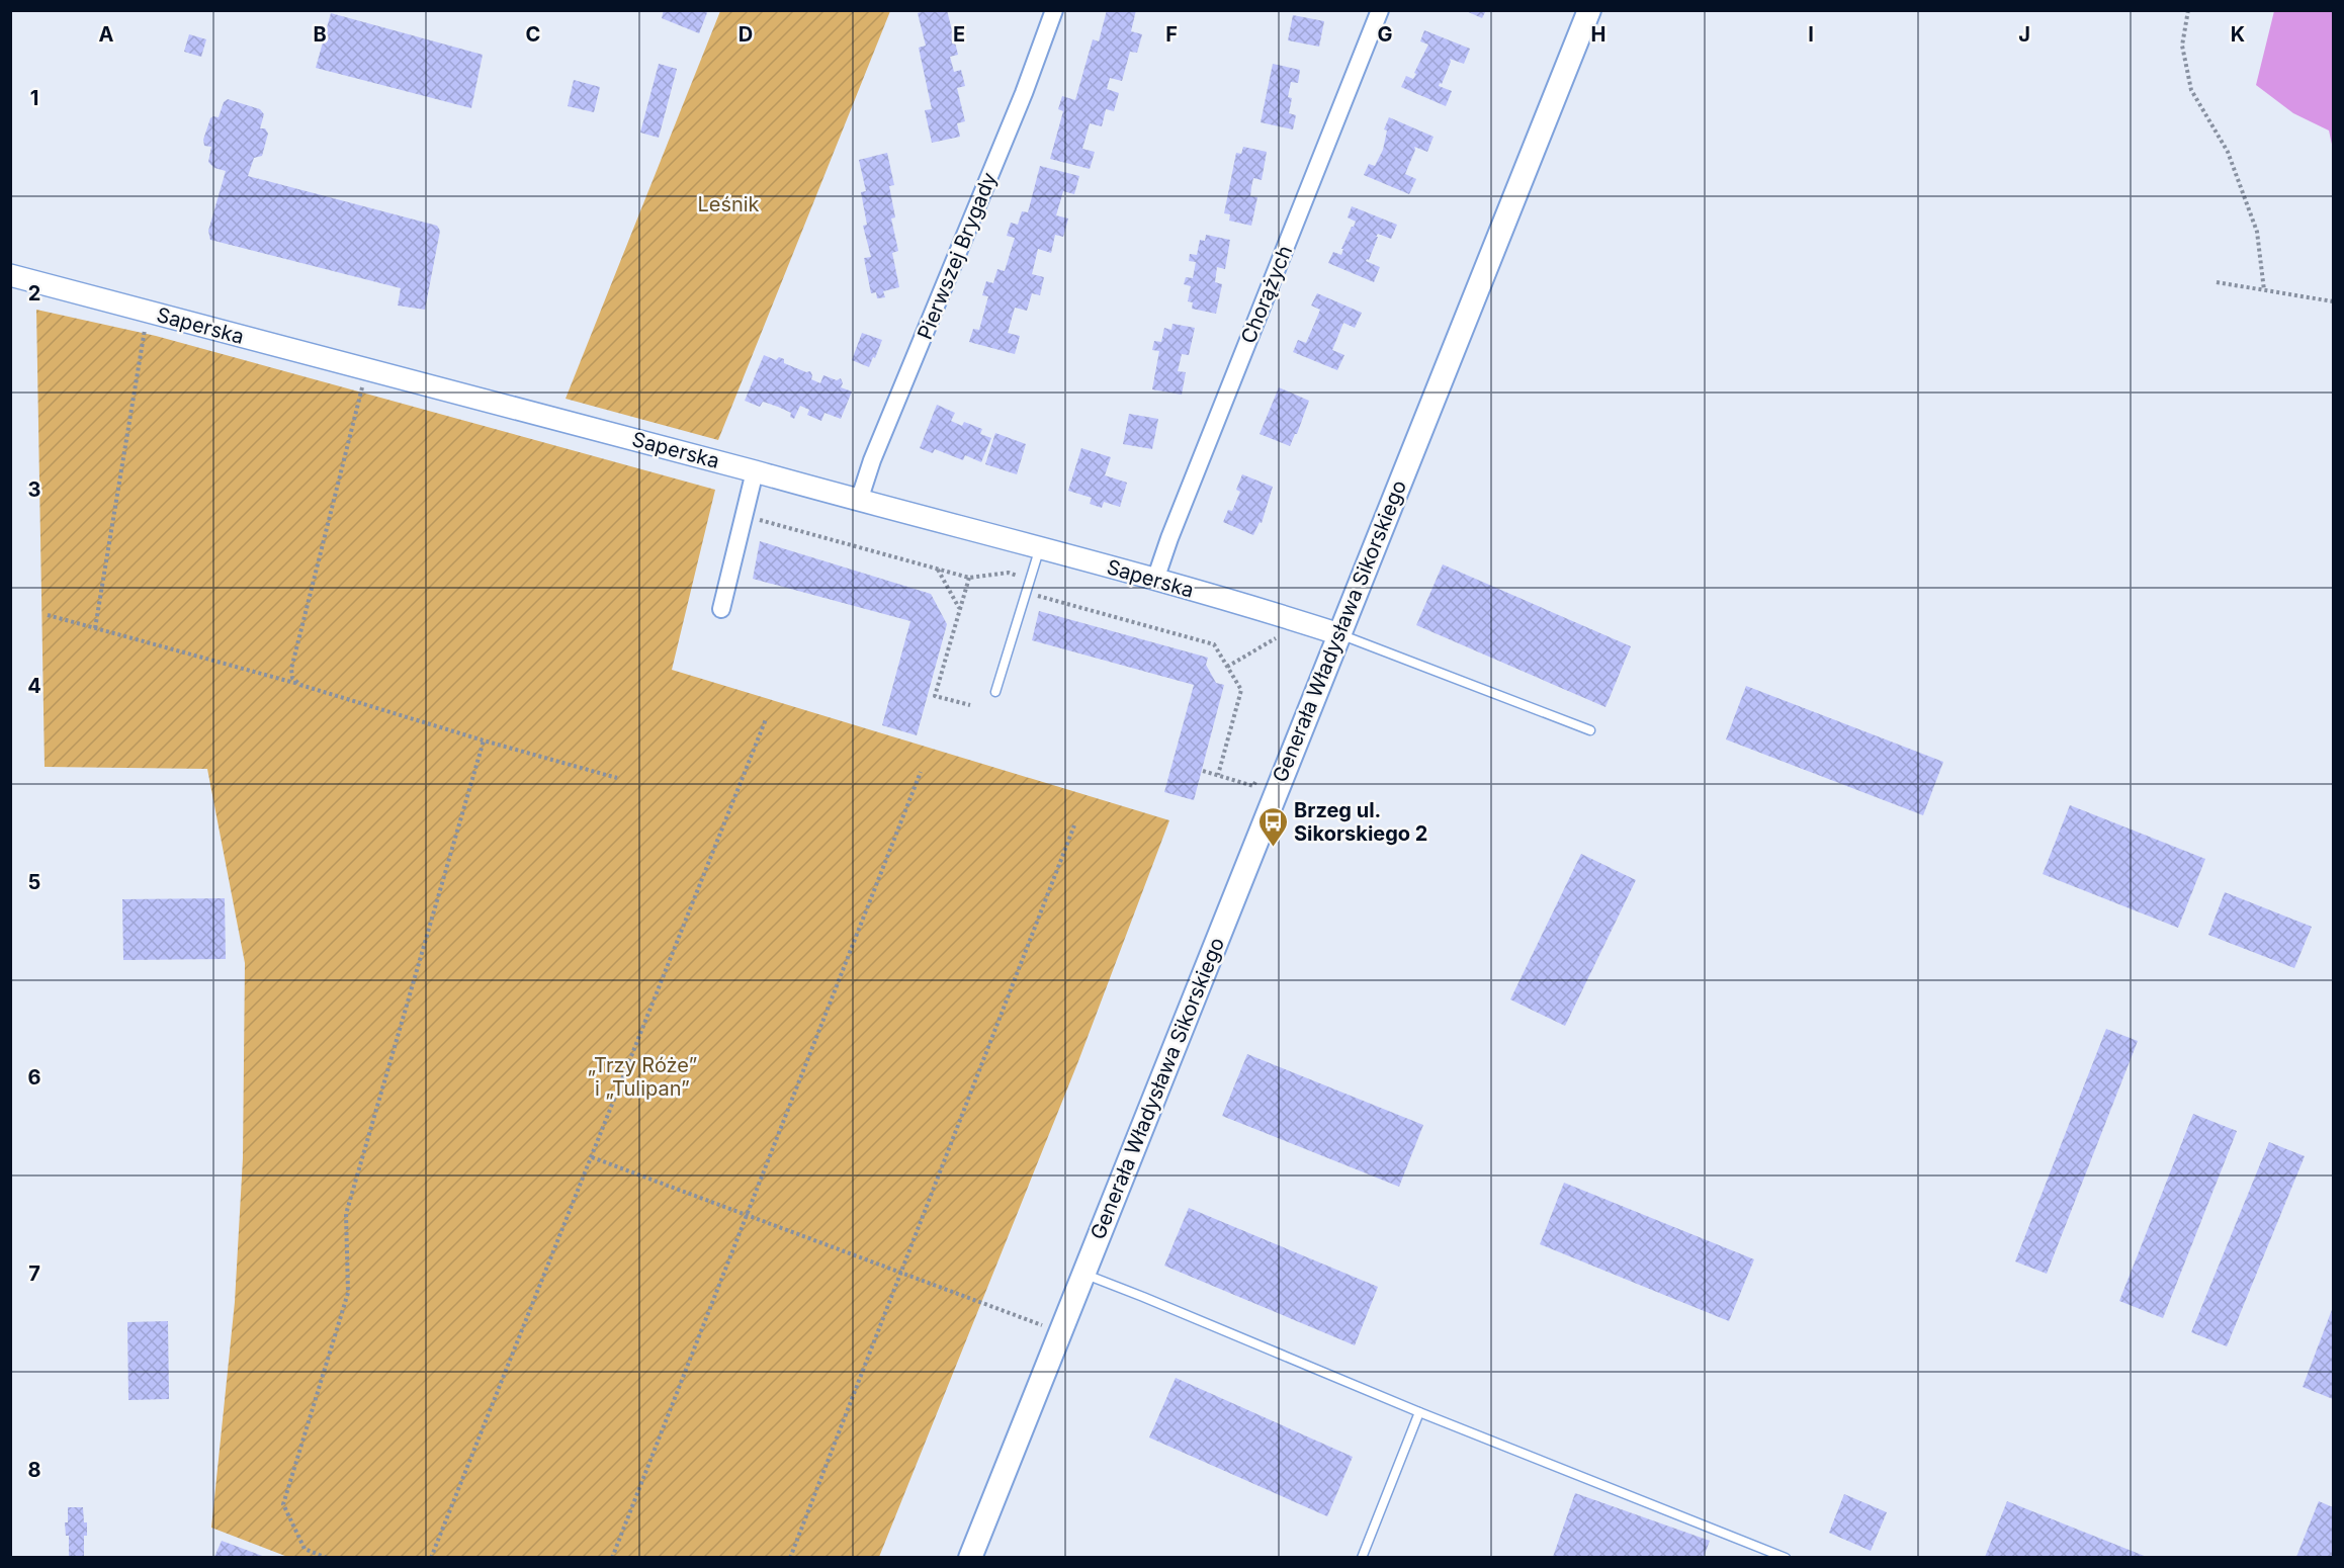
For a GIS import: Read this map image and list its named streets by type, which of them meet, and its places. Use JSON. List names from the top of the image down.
{
  "streets": {
    "main road": ["Generała Władysława Sikorskiego"],
    "street": ["Pierwszej Brygady", "Chorążych", "Saperska"]
  },
  "crossings": [
    ["Pierwszej Brygady", "Saperska"],
    ["Chorążych", "Saperska"],
    ["Saperska", "Generała Władysława Sikorskiego"]
  ],
  "parks": ["Leśnik", "„Trzy Róże” i „Tulipan”"],
  "places": {
    "bus stop": ["Brzeg ul. Sikorskiego 2"]
  },
  "grid": {
    "columns": [
      "A",
      "B",
      "C",
      "D",
      "E",
      "F",
      "G",
      "H",
      "I",
      "J",
      "K"
    ],
    "rows": [
      "1",
      "2",
      "3",
      "4",
      "5",
      "6",
      "7",
      "8"
    ]
  }
}
